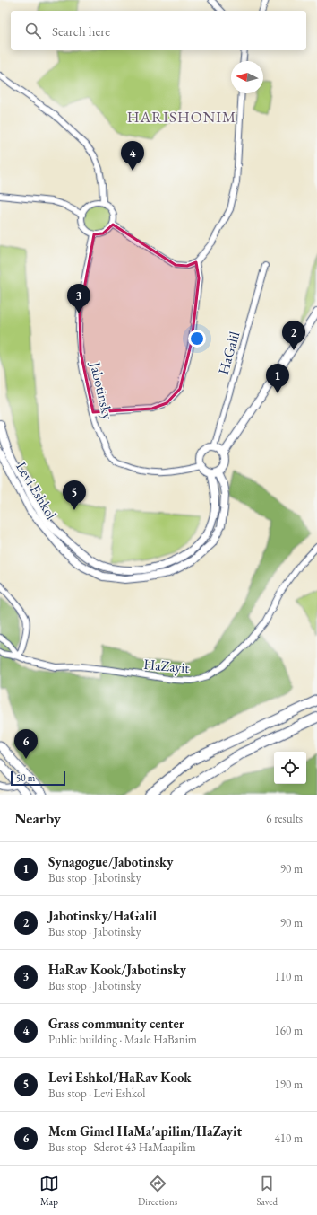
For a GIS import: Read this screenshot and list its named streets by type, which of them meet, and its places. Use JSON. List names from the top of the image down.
{
  "streets": {
    "street": [
      "HaGalil",
      "Jabotinsky",
      "Levi Eshkol",
      "HaZayit"
    ]
  },
  "crossings": [
    ["HaGalil", "Jabotinsky"],
    ["HaGalil", "Levi Eshkol"],
    ["Jabotinsky", "Levi Eshkol"]
  ],
  "districts": ["HARISHONIM"],
  "scale_bar": "50 m",
  "north": "left",
  "page": {
    "search": "Search here",
    "pins": [
      "4",
      "3",
      "2",
      "1",
      "5",
      "6"
    ],
    "scale": "50 m",
    "heading": ["Nearby", "6 results"],
    "list": [
      {
        "mark": "1",
        "name": "Synagogue/Jabotinsky",
        "note": "Bus stop · Jabotinsky",
        "value": "90 m"
      },
      {
        "mark": "2",
        "name": "Jabotinsky/HaGalil",
        "note": "Bus stop · Jabotinsky",
        "value": "90 m"
      },
      {
        "mark": "3",
        "name": "HaRav Kook/Jabotinsky",
        "note": "Bus stop · Jabotinsky",
        "value": "110 m"
      },
      {
        "mark": "4",
        "name": "Grass community center",
        "note": "Public building · Maale HaBanim",
        "value": "160 m"
      },
      {
        "mark": "5",
        "name": "Levi Eshkol/HaRav Kook",
        "note": "Bus stop · Levi Eshkol",
        "value": "190 m"
      },
      {
        "mark": "6",
        "name": "Mem Gimel HaMa'apilim/HaZayit",
        "note": "Bus stop · Sderot 43 HaMaapilim",
        "value": "410 m"
      }
    ],
    "nav": ["Map", "Directions", "Saved"]
  }
}
